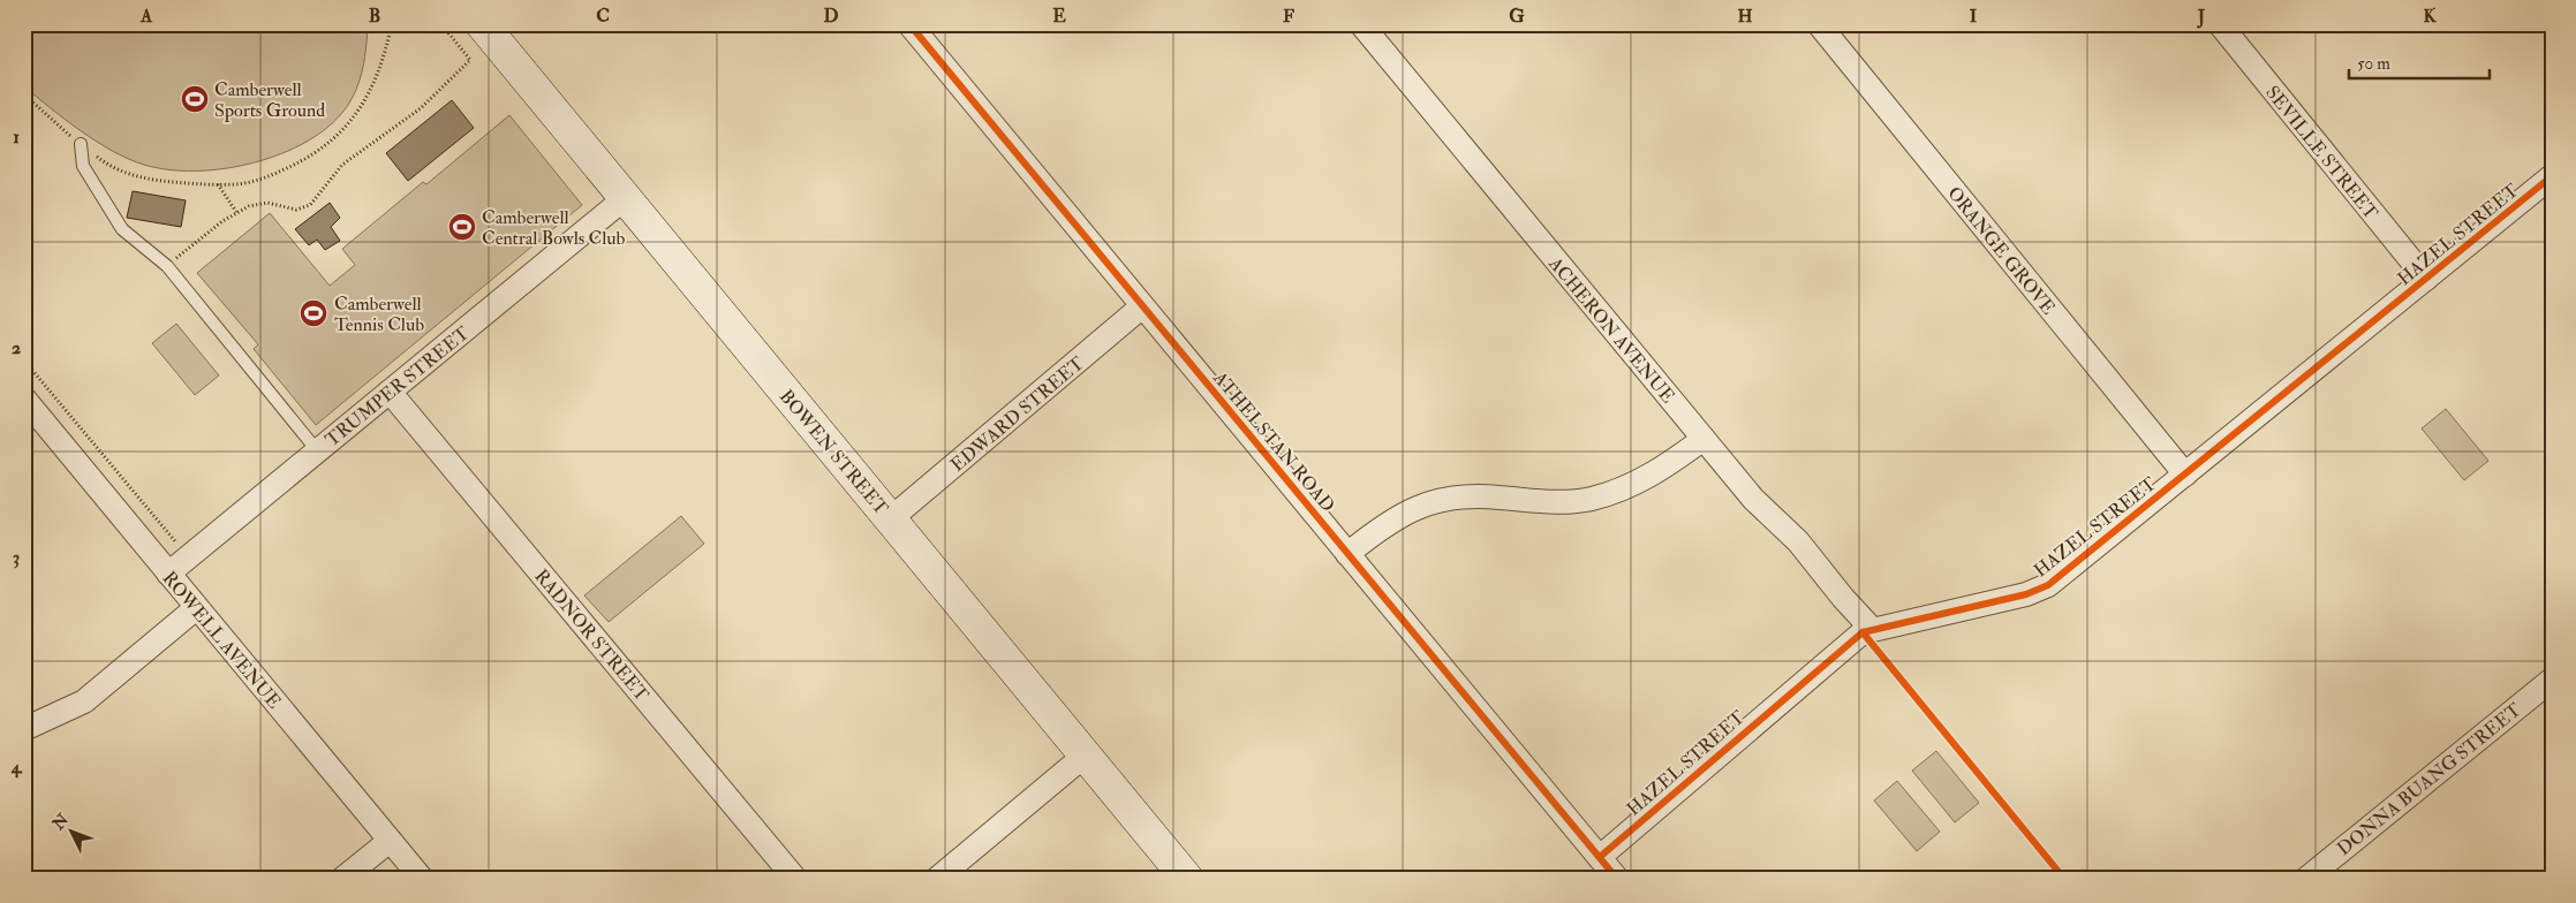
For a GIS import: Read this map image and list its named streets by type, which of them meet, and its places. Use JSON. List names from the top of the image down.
{
  "streets": {
    "street": [
      "SEVILLE STREET",
      "HAZEL STREET",
      "ORANGE GROVE",
      "ACHERON AVENUE",
      "TRUMPER STREET",
      "EDWARD STREET",
      "ATHELSTAN ROAD",
      "BOWEN STREET",
      "RADNOR STREET",
      "ROWELL AVENUE",
      "DONNA BUANG STREET"
    ]
  },
  "crossings": [
    ["SEVILLE STREET", "HAZEL STREET"],
    ["HAZEL STREET", "ORANGE GROVE"],
    ["HAZEL STREET", "ACHERON AVENUE"],
    ["HAZEL STREET", "ATHELSTAN ROAD"],
    ["TRUMPER STREET", "BOWEN STREET"],
    ["TRUMPER STREET", "RADNOR STREET"],
    ["TRUMPER STREET", "ROWELL AVENUE"],
    ["EDWARD STREET", "ATHELSTAN ROAD"],
    ["EDWARD STREET", "BOWEN STREET"]
  ],
  "places": {
    "sports": ["Camberwell Sports Ground", "Camberwell Central Bowls Club", "Camberwell Tennis Club"]
  },
  "scale_bar": "50 m",
  "north": "top left",
  "grid": {
    "columns": [
      "A",
      "B",
      "C",
      "D",
      "E",
      "F",
      "G",
      "H",
      "I",
      "J",
      "K"
    ],
    "rows": [
      "1",
      "2",
      "3",
      "4"
    ]
  }
}
